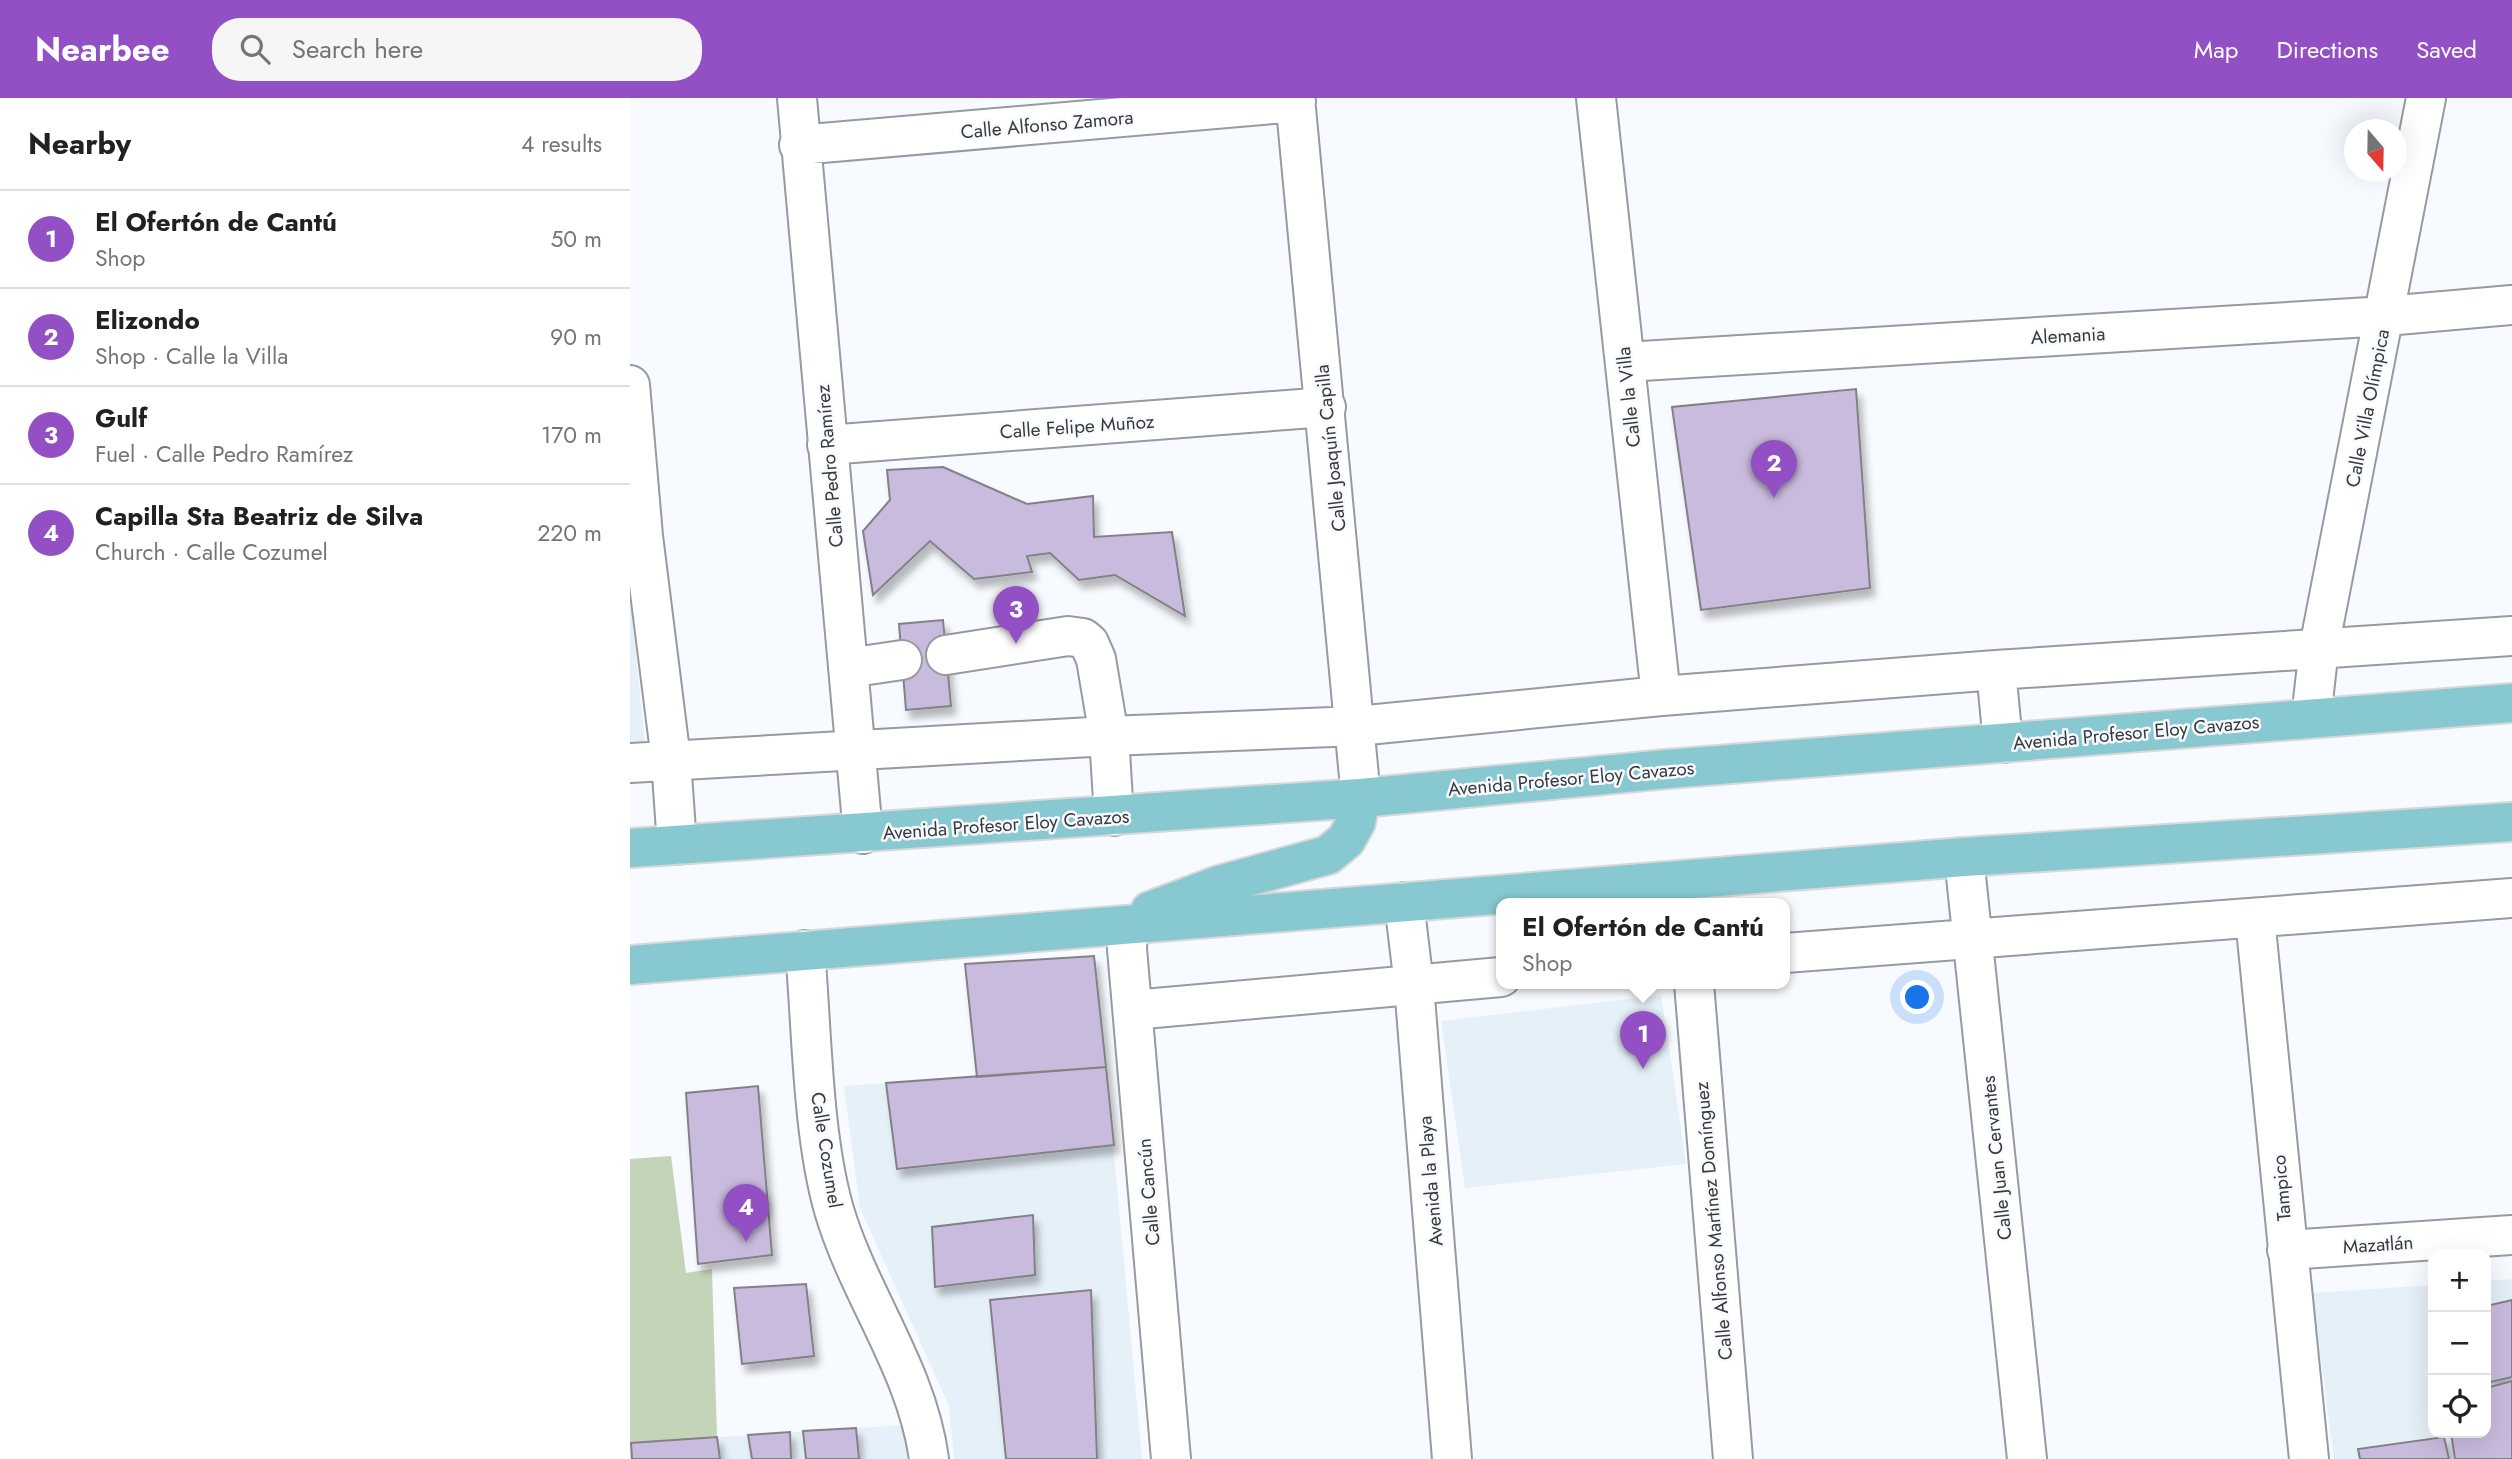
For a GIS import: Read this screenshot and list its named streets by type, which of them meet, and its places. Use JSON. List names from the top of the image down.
{
  "streets": {
    "main road": ["Avenida Profesor Eloy Cavazos"],
    "street": [
      "Calle Alfonso Zamora",
      "Alemania",
      "Calle la Villa",
      "Calle Villa Olímpica",
      "Calle Felipe Muñoz",
      "Calle Joaquín Capilla",
      "Calle Pedro Ramírez",
      "Calle Cozumel",
      "Calle Juan Cervantes",
      "Avenida la Playa",
      "Tampico",
      "Calle Cancún",
      "Calle Alfonso Martínez Domínguez",
      "Mazatlán"
    ]
  },
  "crossings": [
    ["Calle Alfonso Zamora", "Calle Joaquín Capilla"],
    ["Calle Alfonso Zamora", "Calle Pedro Ramírez"],
    ["Alemania", "Calle la Villa"],
    ["Alemania", "Calle Villa Olímpica"],
    ["Calle Villa Olímpica", "Avenida Profesor Eloy Cavazos"],
    ["Calle Felipe Muñoz", "Calle Joaquín Capilla"],
    ["Calle Felipe Muñoz", "Calle Pedro Ramírez"],
    ["Calle Joaquín Capilla", "Avenida Profesor Eloy Cavazos"],
    ["Calle Pedro Ramírez", "Avenida Profesor Eloy Cavazos"],
    ["Tampico", "Mazatlán"]
  ],
  "north": "bottom",
  "page": {
    "header": "Nearbee",
    "search": "Search here",
    "nav": ["Map", "Directions", "Saved"],
    "heading": ["Nearby", "4 results"],
    "list": [
      {
        "mark": "1",
        "name": "El Ofertón de Cantú",
        "note": "Shop",
        "value": "50 m"
      },
      {
        "mark": "2",
        "name": "Elizondo",
        "note": "Shop · Calle la Villa",
        "value": "90 m"
      },
      {
        "mark": "3",
        "name": "Gulf",
        "note": "Fuel · Calle Pedro Ramírez",
        "value": "170 m"
      },
      {
        "mark": "4",
        "name": "Capilla Sta Beatriz de Silva",
        "note": "Church · Calle Cozumel",
        "value": "220 m"
      }
    ],
    "pins": [
      "2",
      "3",
      "1",
      "4"
    ],
    "popup": ["El Ofertón de Cantú", "Shop"],
    "map_buttons": ["+", "−"]
  }
}
